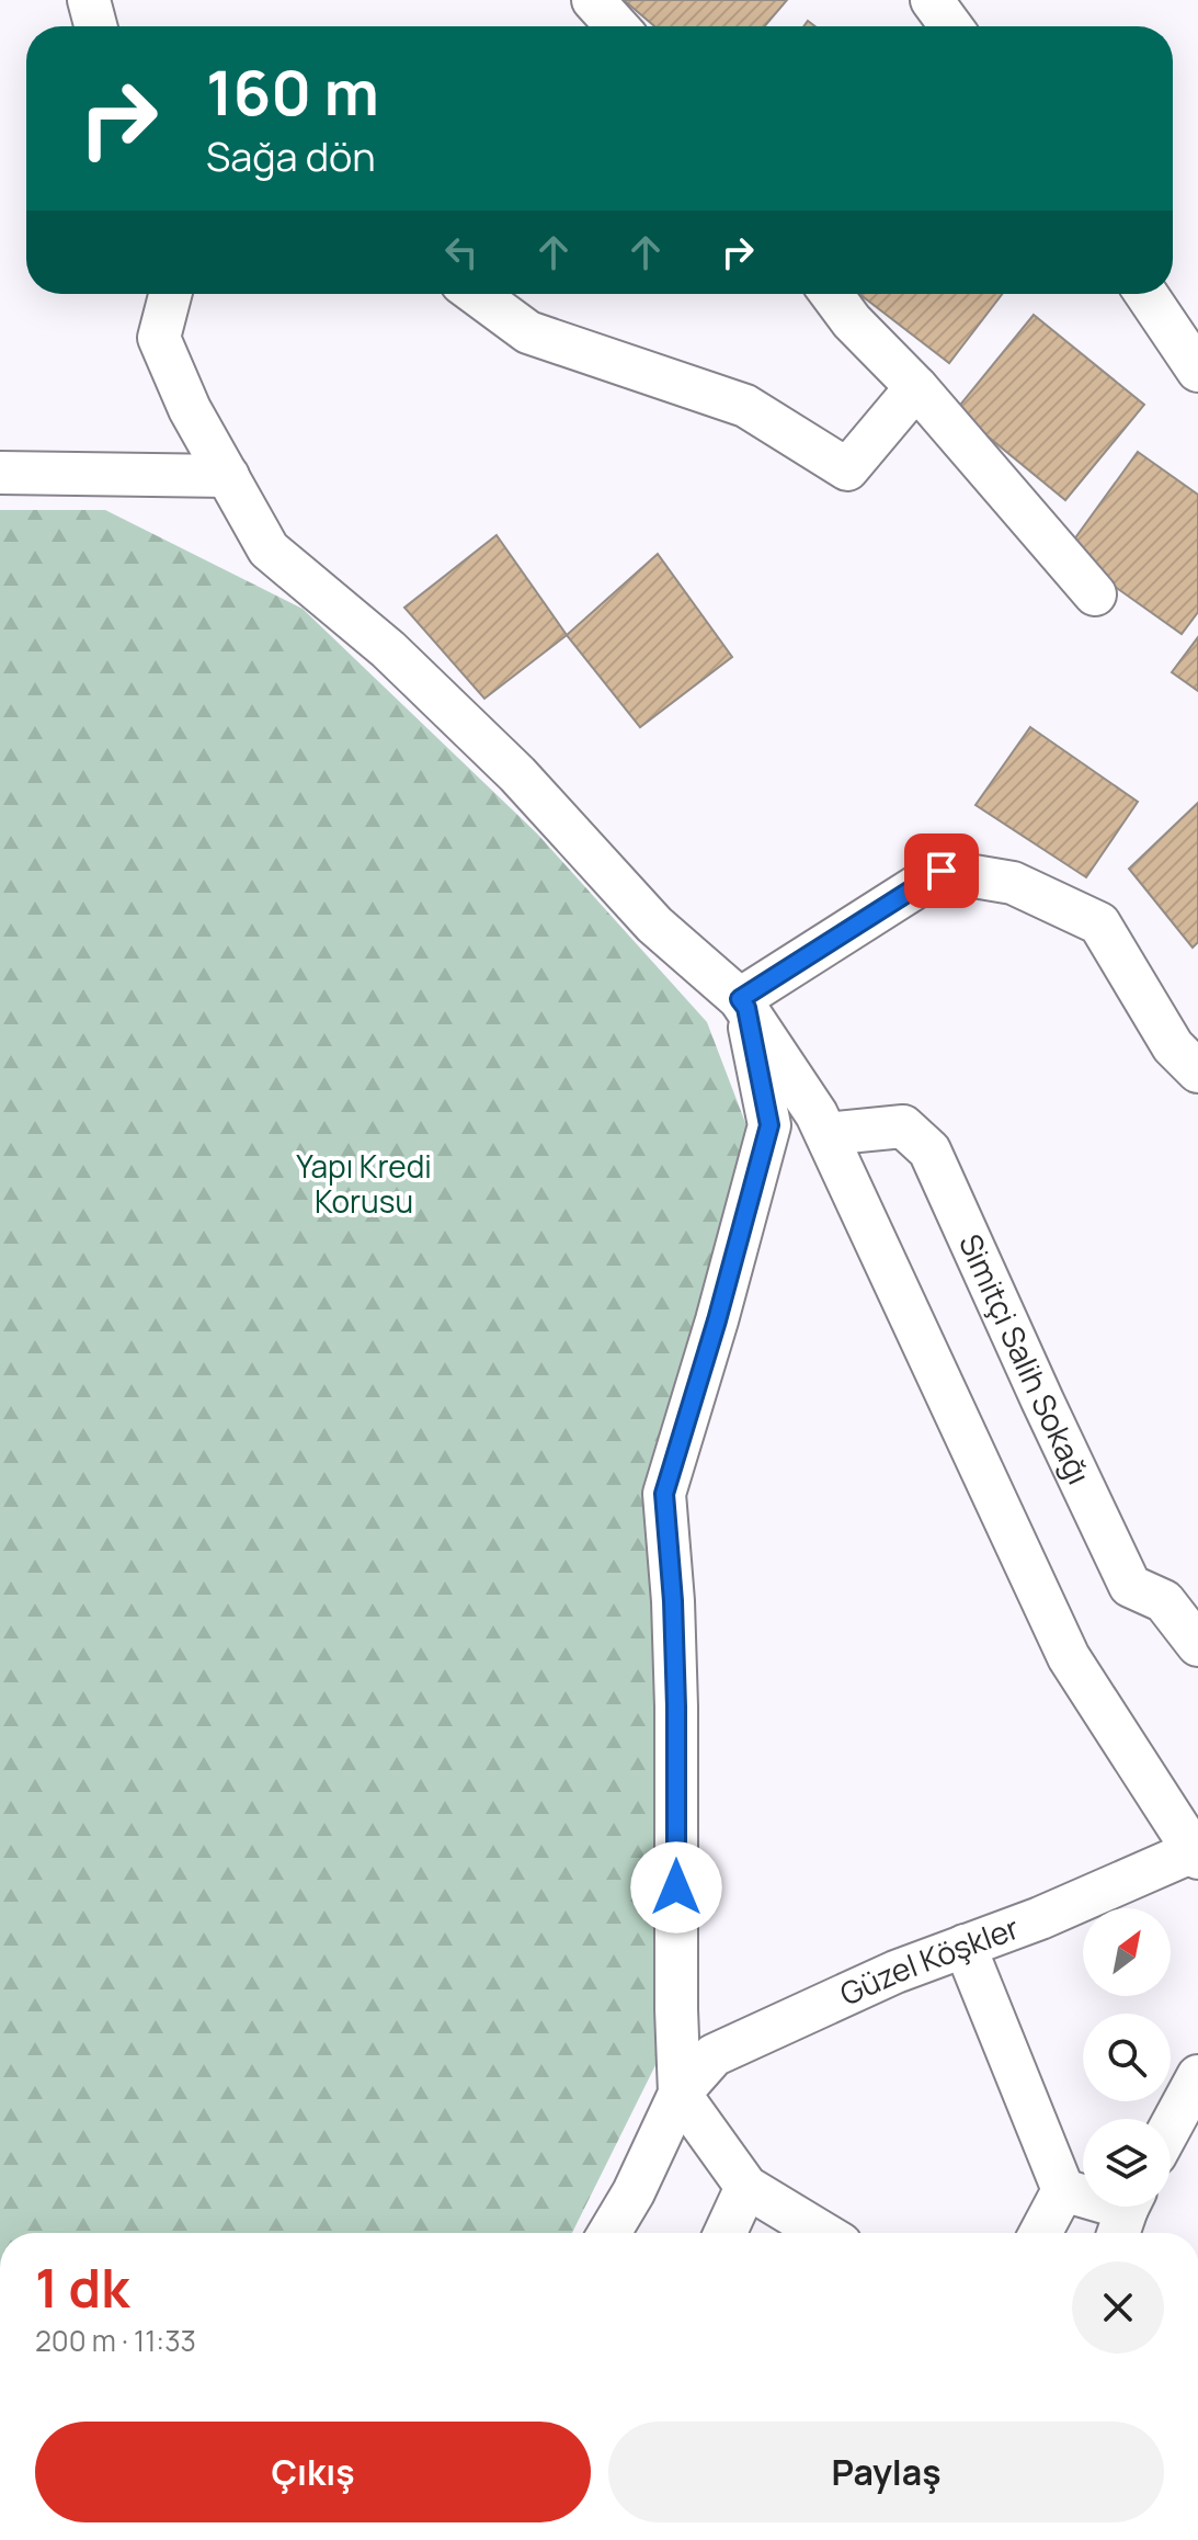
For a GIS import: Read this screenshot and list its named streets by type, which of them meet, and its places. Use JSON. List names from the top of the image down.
{
  "streets": {
    "street": ["Simitçi Salih Sokağı", "Güzel Köşkler"]
  },
  "parks": ["Yapı Kredi Korusu"],
  "north": "top right",
  "page": {
    "turn": ["160 m", "Sağa dön"],
    "heading": ["1 dk", "200 m · 11:33"],
    "buttons": ["Çıkış", "Paylaş"]
  }
}
